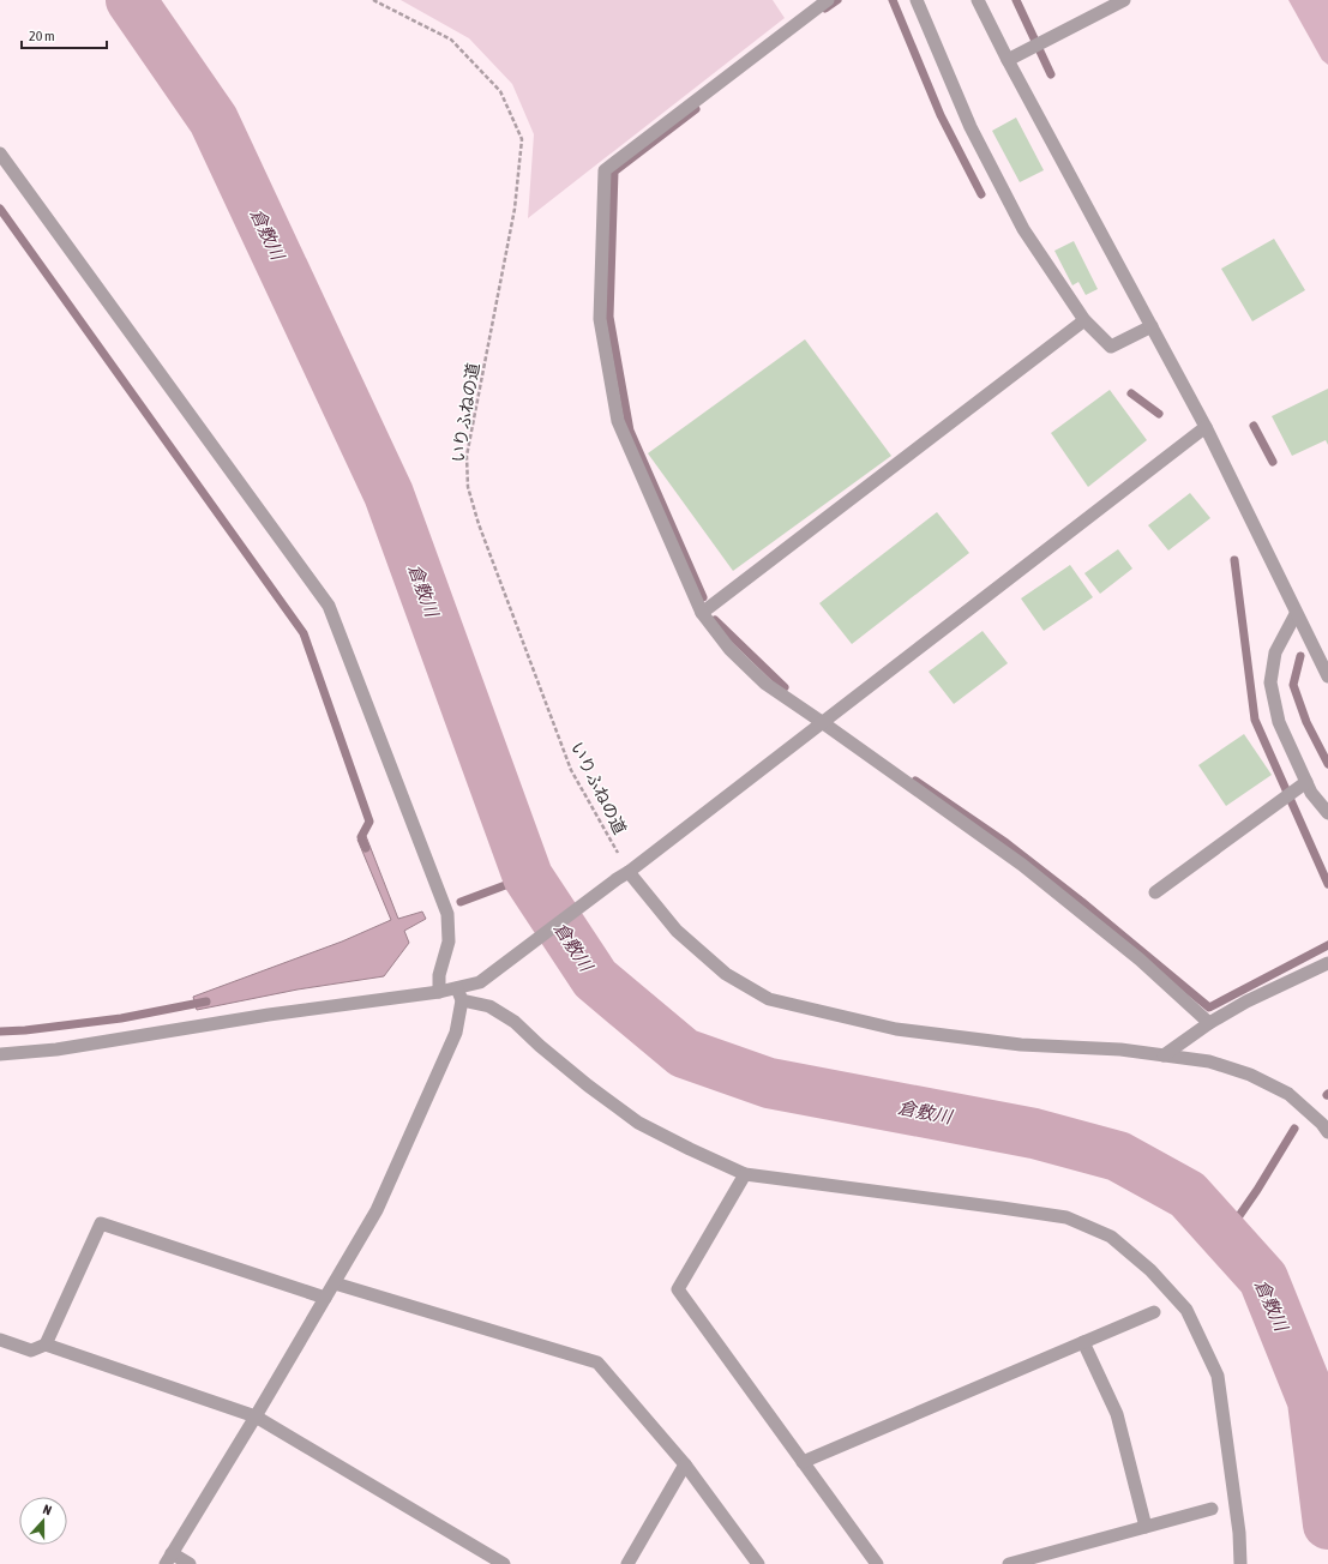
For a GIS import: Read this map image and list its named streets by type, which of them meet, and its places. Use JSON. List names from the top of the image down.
{
  "streets": {
    "path": ["いりふねの道"]
  },
  "water": ["倉敷川"],
  "scale_bar": "20 m",
  "north": "top"
}
